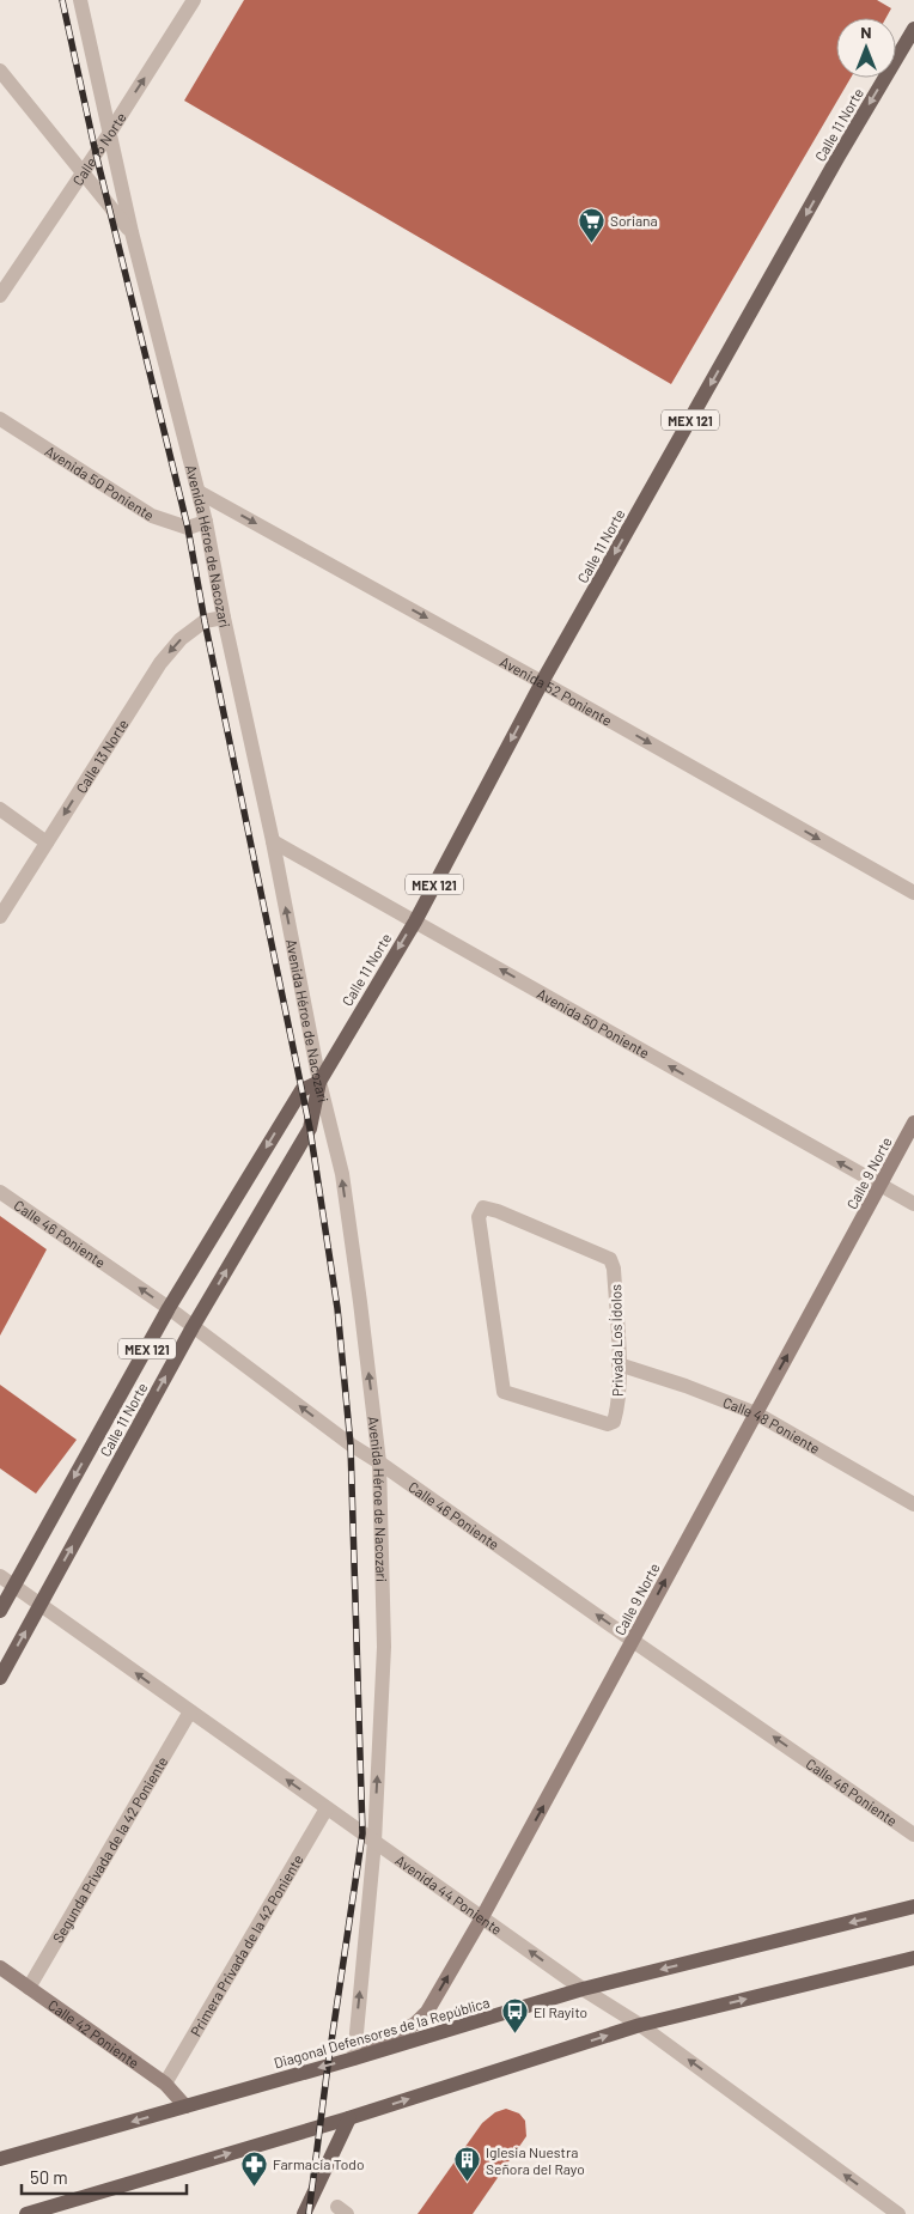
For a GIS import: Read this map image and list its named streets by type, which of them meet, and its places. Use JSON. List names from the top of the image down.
{
  "streets": {
    "main road": [
      "Calle 11 Norte",
      "MEX 121",
      "Calle 9 Norte",
      "Diagonal Defensores de la República",
      "Calle 42 Poniente"
    ],
    "street": [
      "Calle 15 Norte",
      "Avenida 50 Poniente",
      "Avenida Héroe de Nacozari",
      "Avenida 52 Poniente",
      "Calle 13 Norte",
      "Calle 46 Poniente",
      "Privada Los Ídolos",
      "Calle 48 Poniente",
      "Segunda Privada de la 42 Poniente",
      "Avenida 44 Poniente",
      "Primera Privada de la 42 Poniente"
    ]
  },
  "crossings": [
    ["Calle 11 Norte", "Avenida 50 Poniente"],
    ["Calle 11 Norte", "Avenida Héroe de Nacozari"],
    ["Calle 11 Norte", "Avenida 52 Poniente"],
    ["Calle 11 Norte", "Calle 46 Poniente"],
    ["Calle 11 Norte", "Avenida 44 Poniente"],
    ["Calle 15 Norte", "Avenida Héroe de Nacozari"],
    ["Avenida 50 Poniente", "Avenida Héroe de Nacozari"],
    ["Avenida 50 Poniente", "Calle 9 Norte"],
    ["Avenida Héroe de Nacozari", "Avenida 52 Poniente"],
    ["Avenida Héroe de Nacozari", "Calle 13 Norte"],
    ["Avenida Héroe de Nacozari", "Calle 9 Norte"],
    ["Avenida Héroe de Nacozari", "Calle 46 Poniente"],
    ["Avenida Héroe de Nacozari", "Avenida 44 Poniente"],
    ["Avenida Héroe de Nacozari", "Diagonal Defensores de la República"],
    ["Calle 9 Norte", "Calle 46 Poniente"],
    ["Calle 9 Norte", "Calle 48 Poniente"],
    ["Calle 9 Norte", "Avenida 44 Poniente"],
    ["Calle 9 Norte", "Diagonal Defensores de la República"],
    ["Privada Los Ídolos", "Calle 48 Poniente"],
    ["Segunda Privada de la 42 Poniente", "Avenida 44 Poniente"],
    ["Segunda Privada de la 42 Poniente", "Calle 42 Poniente"],
    ["Avenida 44 Poniente", "Primera Privada de la 42 Poniente"],
    ["Avenida 44 Poniente", "Diagonal Defensores de la República"],
    ["Primera Privada de la 42 Poniente", "Calle 42 Poniente"],
    ["Diagonal Defensores de la República", "Calle 42 Poniente"]
  ],
  "one_way": [
    "Calle 15 Norte",
    "Avenida 50 Poniente",
    "Avenida Héroe de Nacozari",
    "Avenida 52 Poniente",
    "Calle 13 Norte",
    "Calle 9 Norte",
    "Calle 46 Poniente",
    "Avenida 44 Poniente"
  ],
  "places": {
    "supermarket": ["Soriana"],
    "bus stop": ["El Rayito"],
    "building": ["Iglesia Nuestra Señora del Rayo"],
    "pharmacy": ["Farmacia Todo"]
  },
  "scale_bar": "50 m",
  "north": "top"
}
